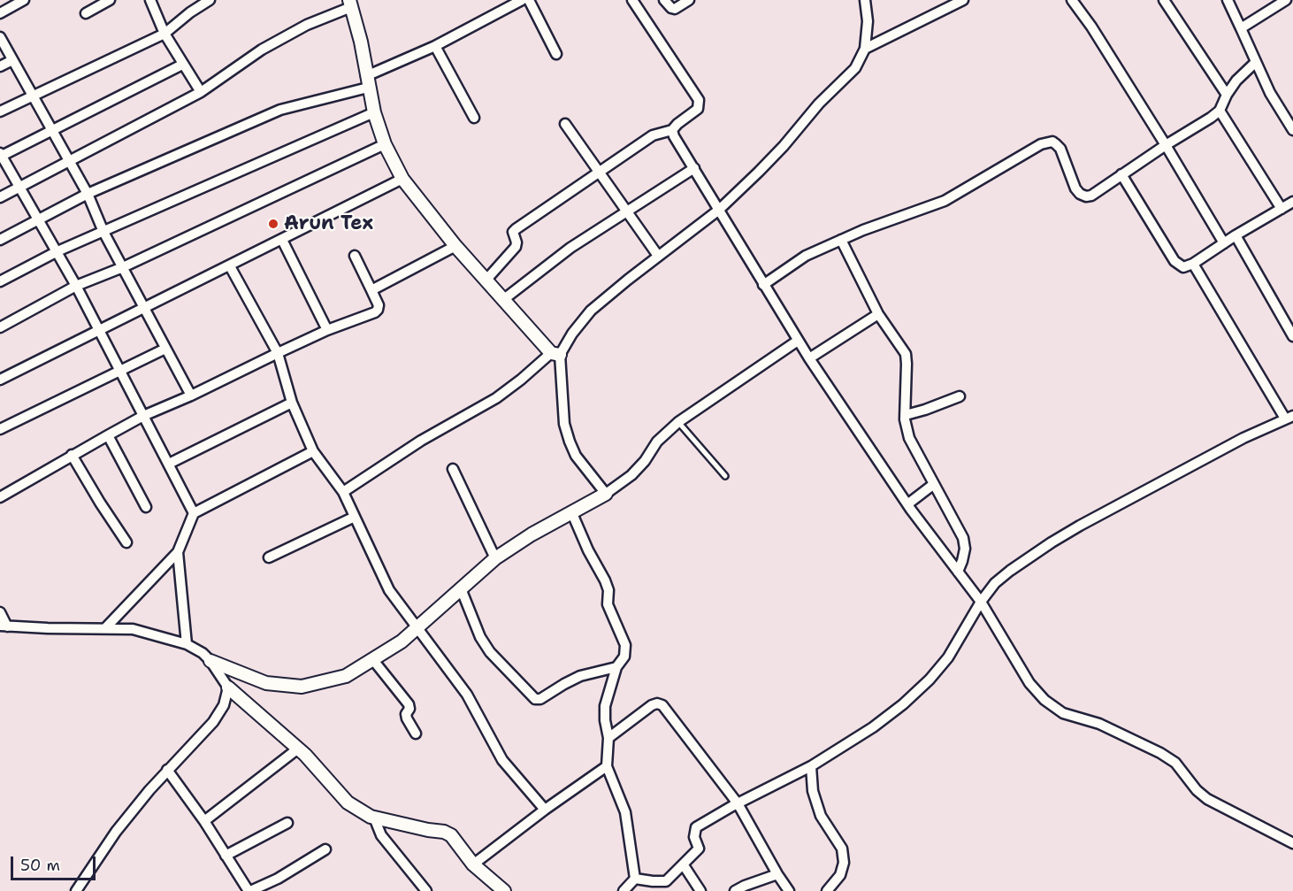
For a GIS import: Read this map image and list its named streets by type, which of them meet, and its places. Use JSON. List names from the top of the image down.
{
  "places": ["Arun Tex"],
  "scale_bar": "50 m"
}
